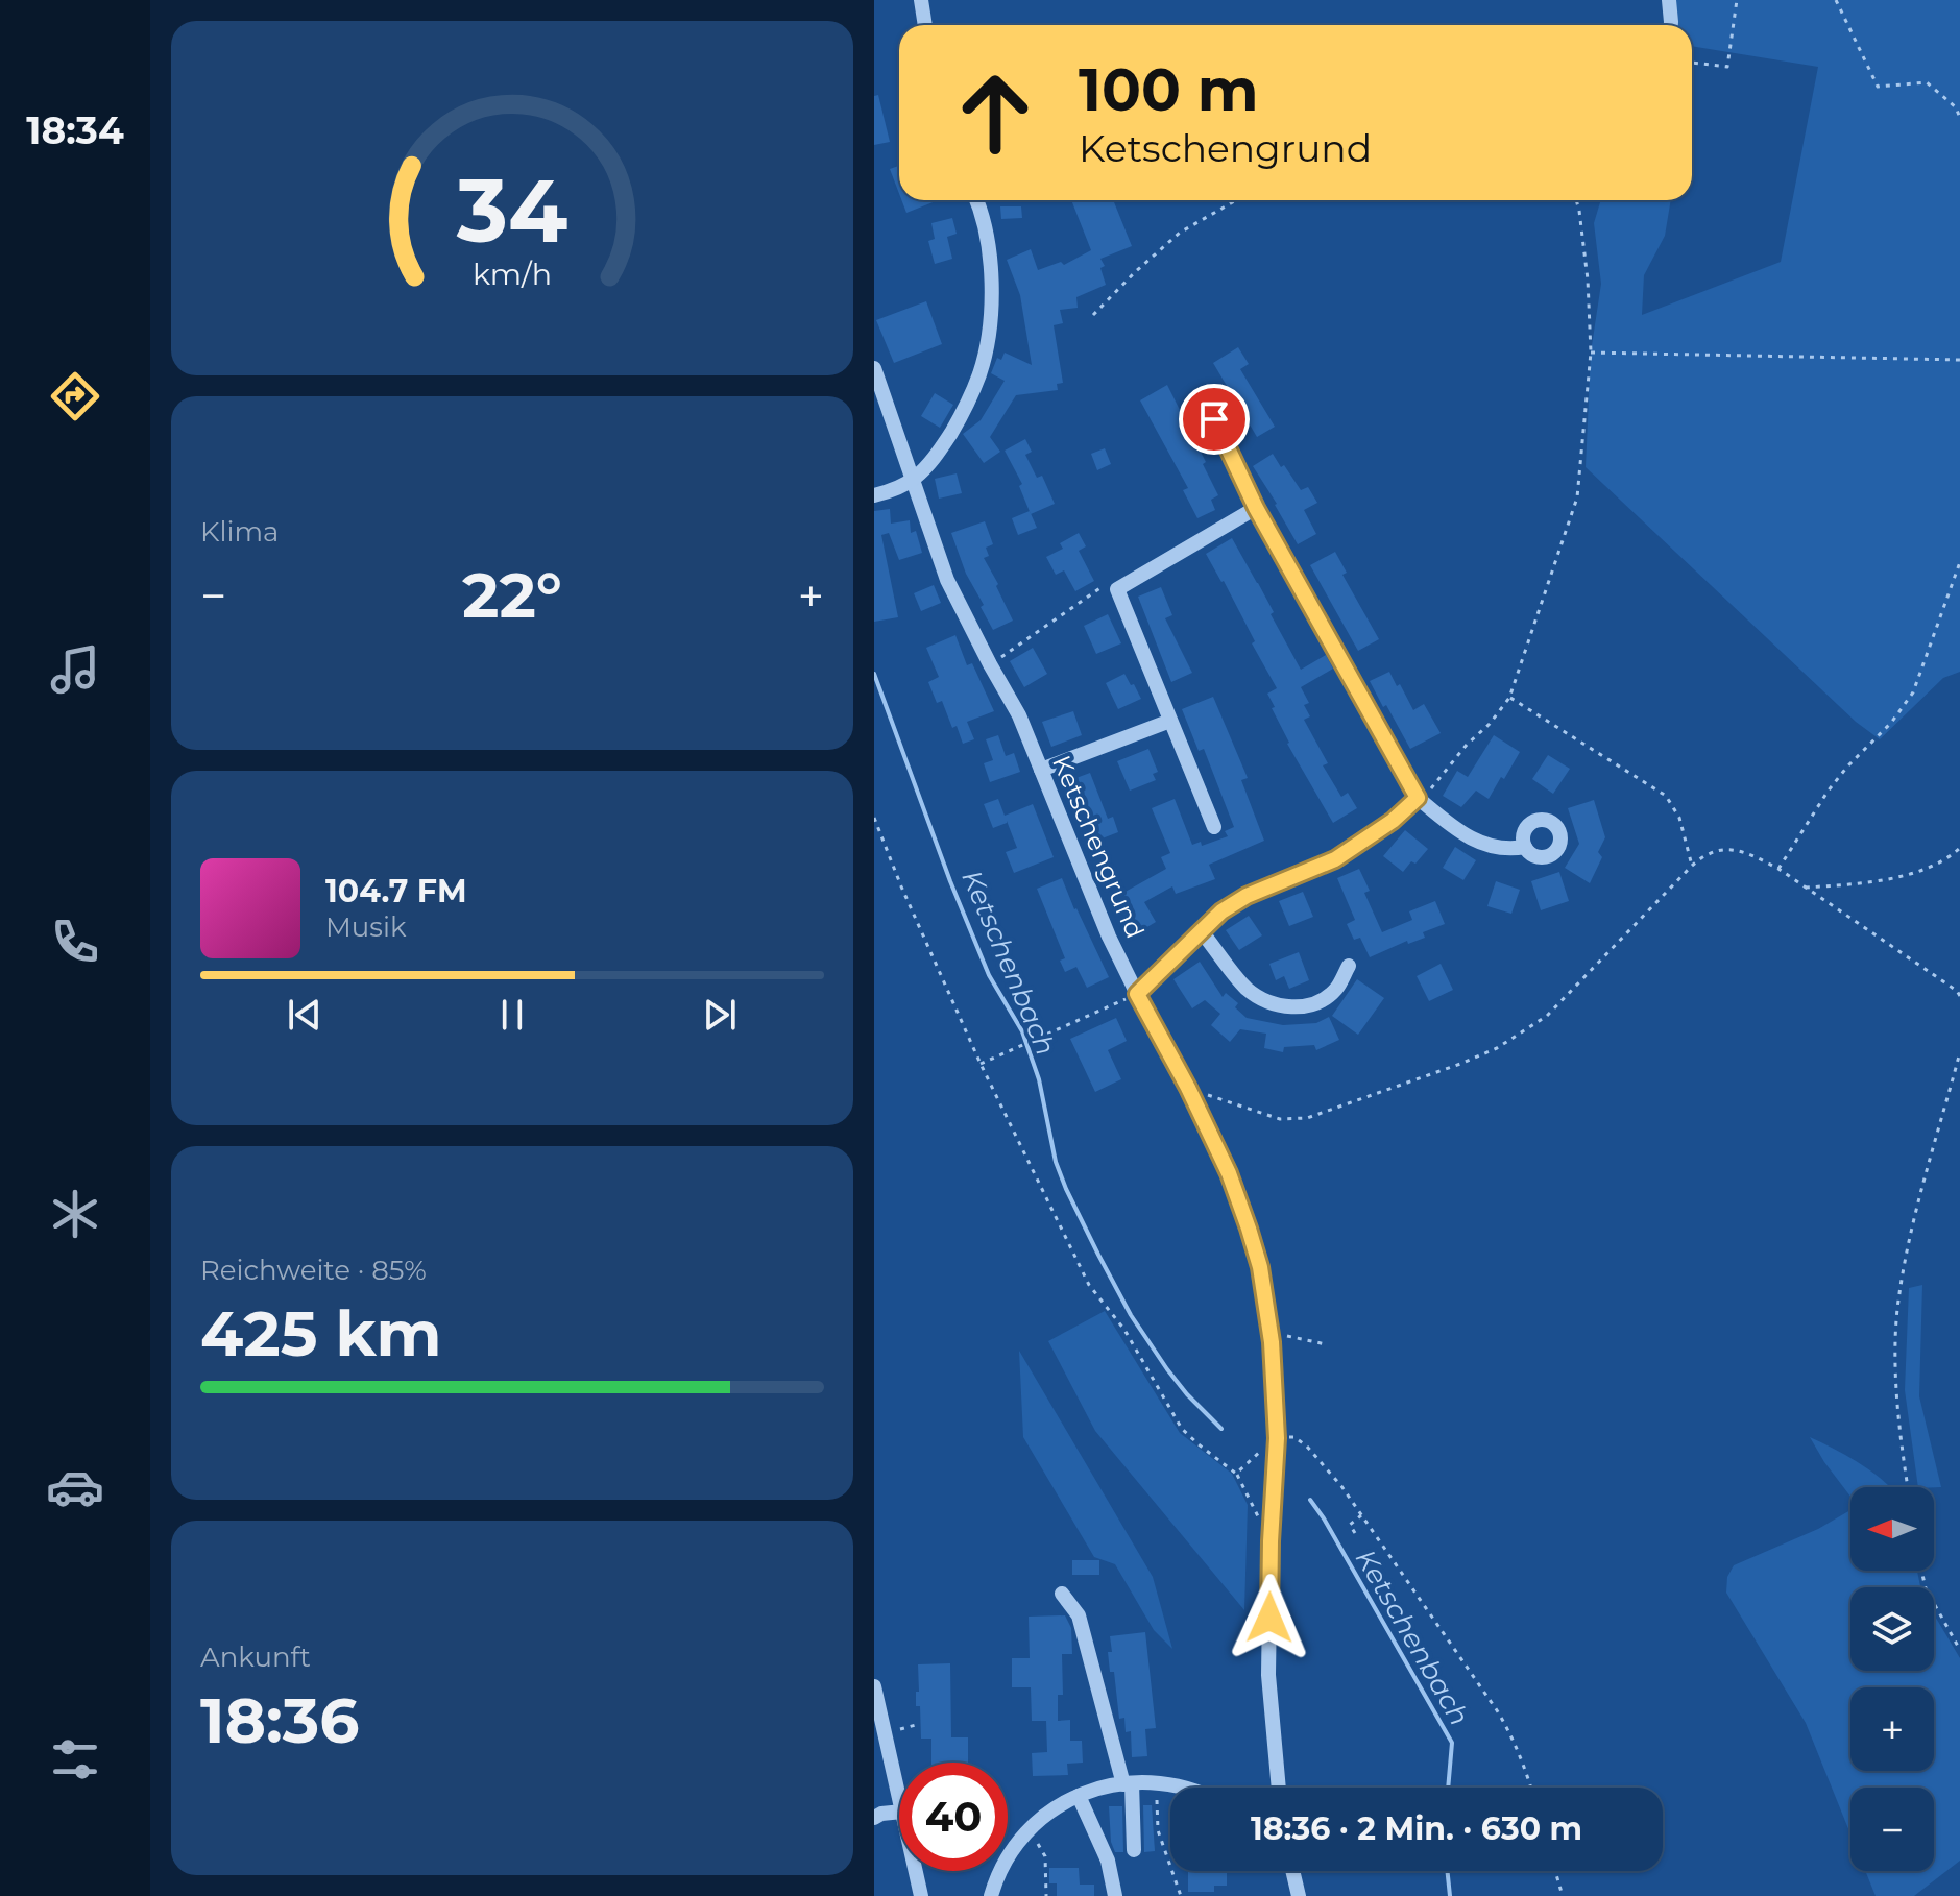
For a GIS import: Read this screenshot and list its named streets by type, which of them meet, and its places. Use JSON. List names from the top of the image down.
{
  "streets": {
    "street": ["Ketschengrund"]
  },
  "water": ["Ketschenbach"],
  "north": "left",
  "page": {
    "tabs": "18:34",
    "turn": ["100 m", "Ketschengrund"],
    "tile": [
      "Klima",
      ["Reichweite · 85%", "425 km"],
      ["Ankunft", "18:36"]
    ],
    "heat": ["−", "22°", "+"],
    "song": ["104.7 FM", "Musik"],
    "map_buttons": ["+", "−"],
    "limit": "40",
    "trip": "18:36 · 2 Min. · 630 m",
    "gauge": ["34", "km/h"]
  }
}
